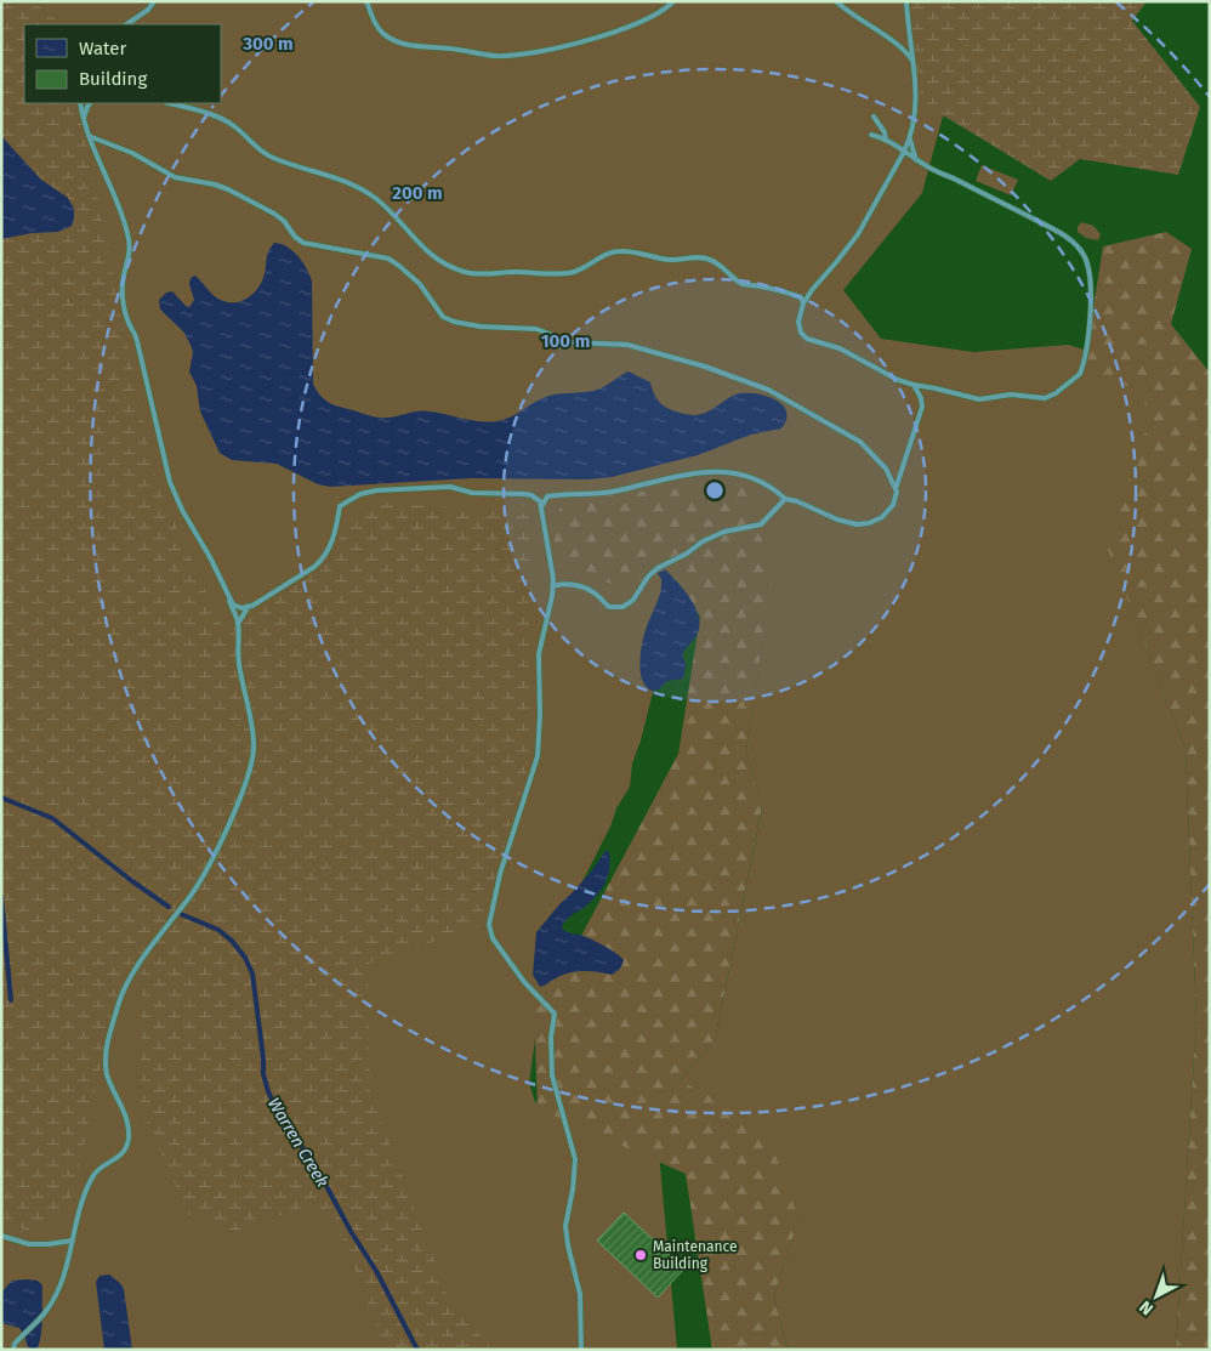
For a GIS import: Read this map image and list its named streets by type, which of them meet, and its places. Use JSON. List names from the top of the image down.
{
  "water": ["Warren Creek"],
  "places": ["Maintenance Building"],
  "legend": ["Water", "Building"],
  "north": "bottom left",
  "rings": ["300 m", "200 m", "100 m"]
}
